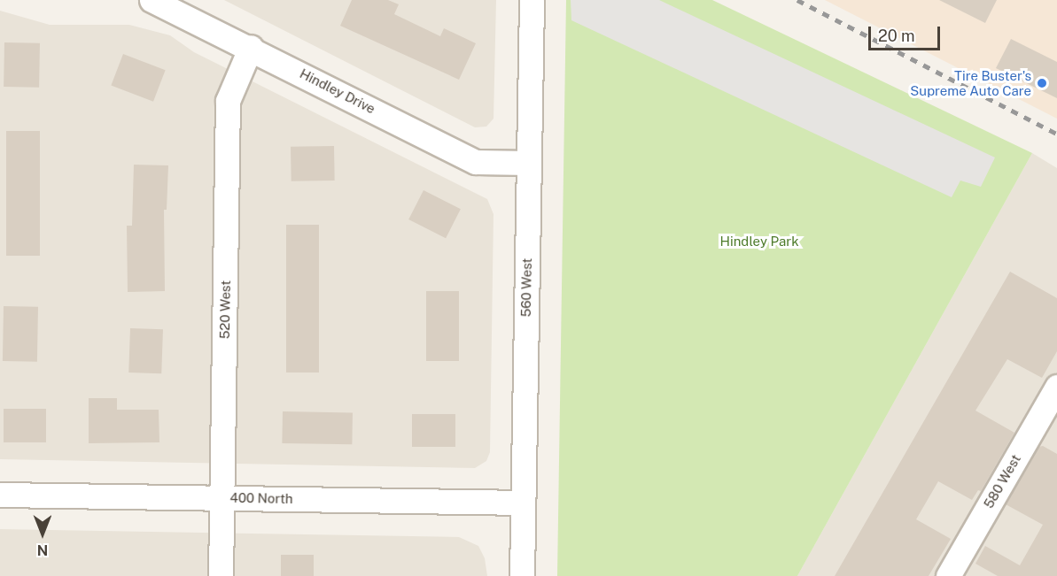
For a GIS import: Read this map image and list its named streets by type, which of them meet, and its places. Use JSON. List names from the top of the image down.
{
  "streets": {
    "street": [
      "Hindley Drive",
      "560 West",
      "520 West",
      "580 West",
      "400 North"
    ]
  },
  "crossings": [
    ["Hindley Drive", "560 West"],
    ["Hindley Drive", "520 West"],
    ["560 West", "400 North"],
    ["520 West", "400 North"]
  ],
  "parks": ["Hindley Park"],
  "places": ["Tire Buster's Supreme Auto Care"],
  "scale_bar": "20 m",
  "north": "bottom"
}
